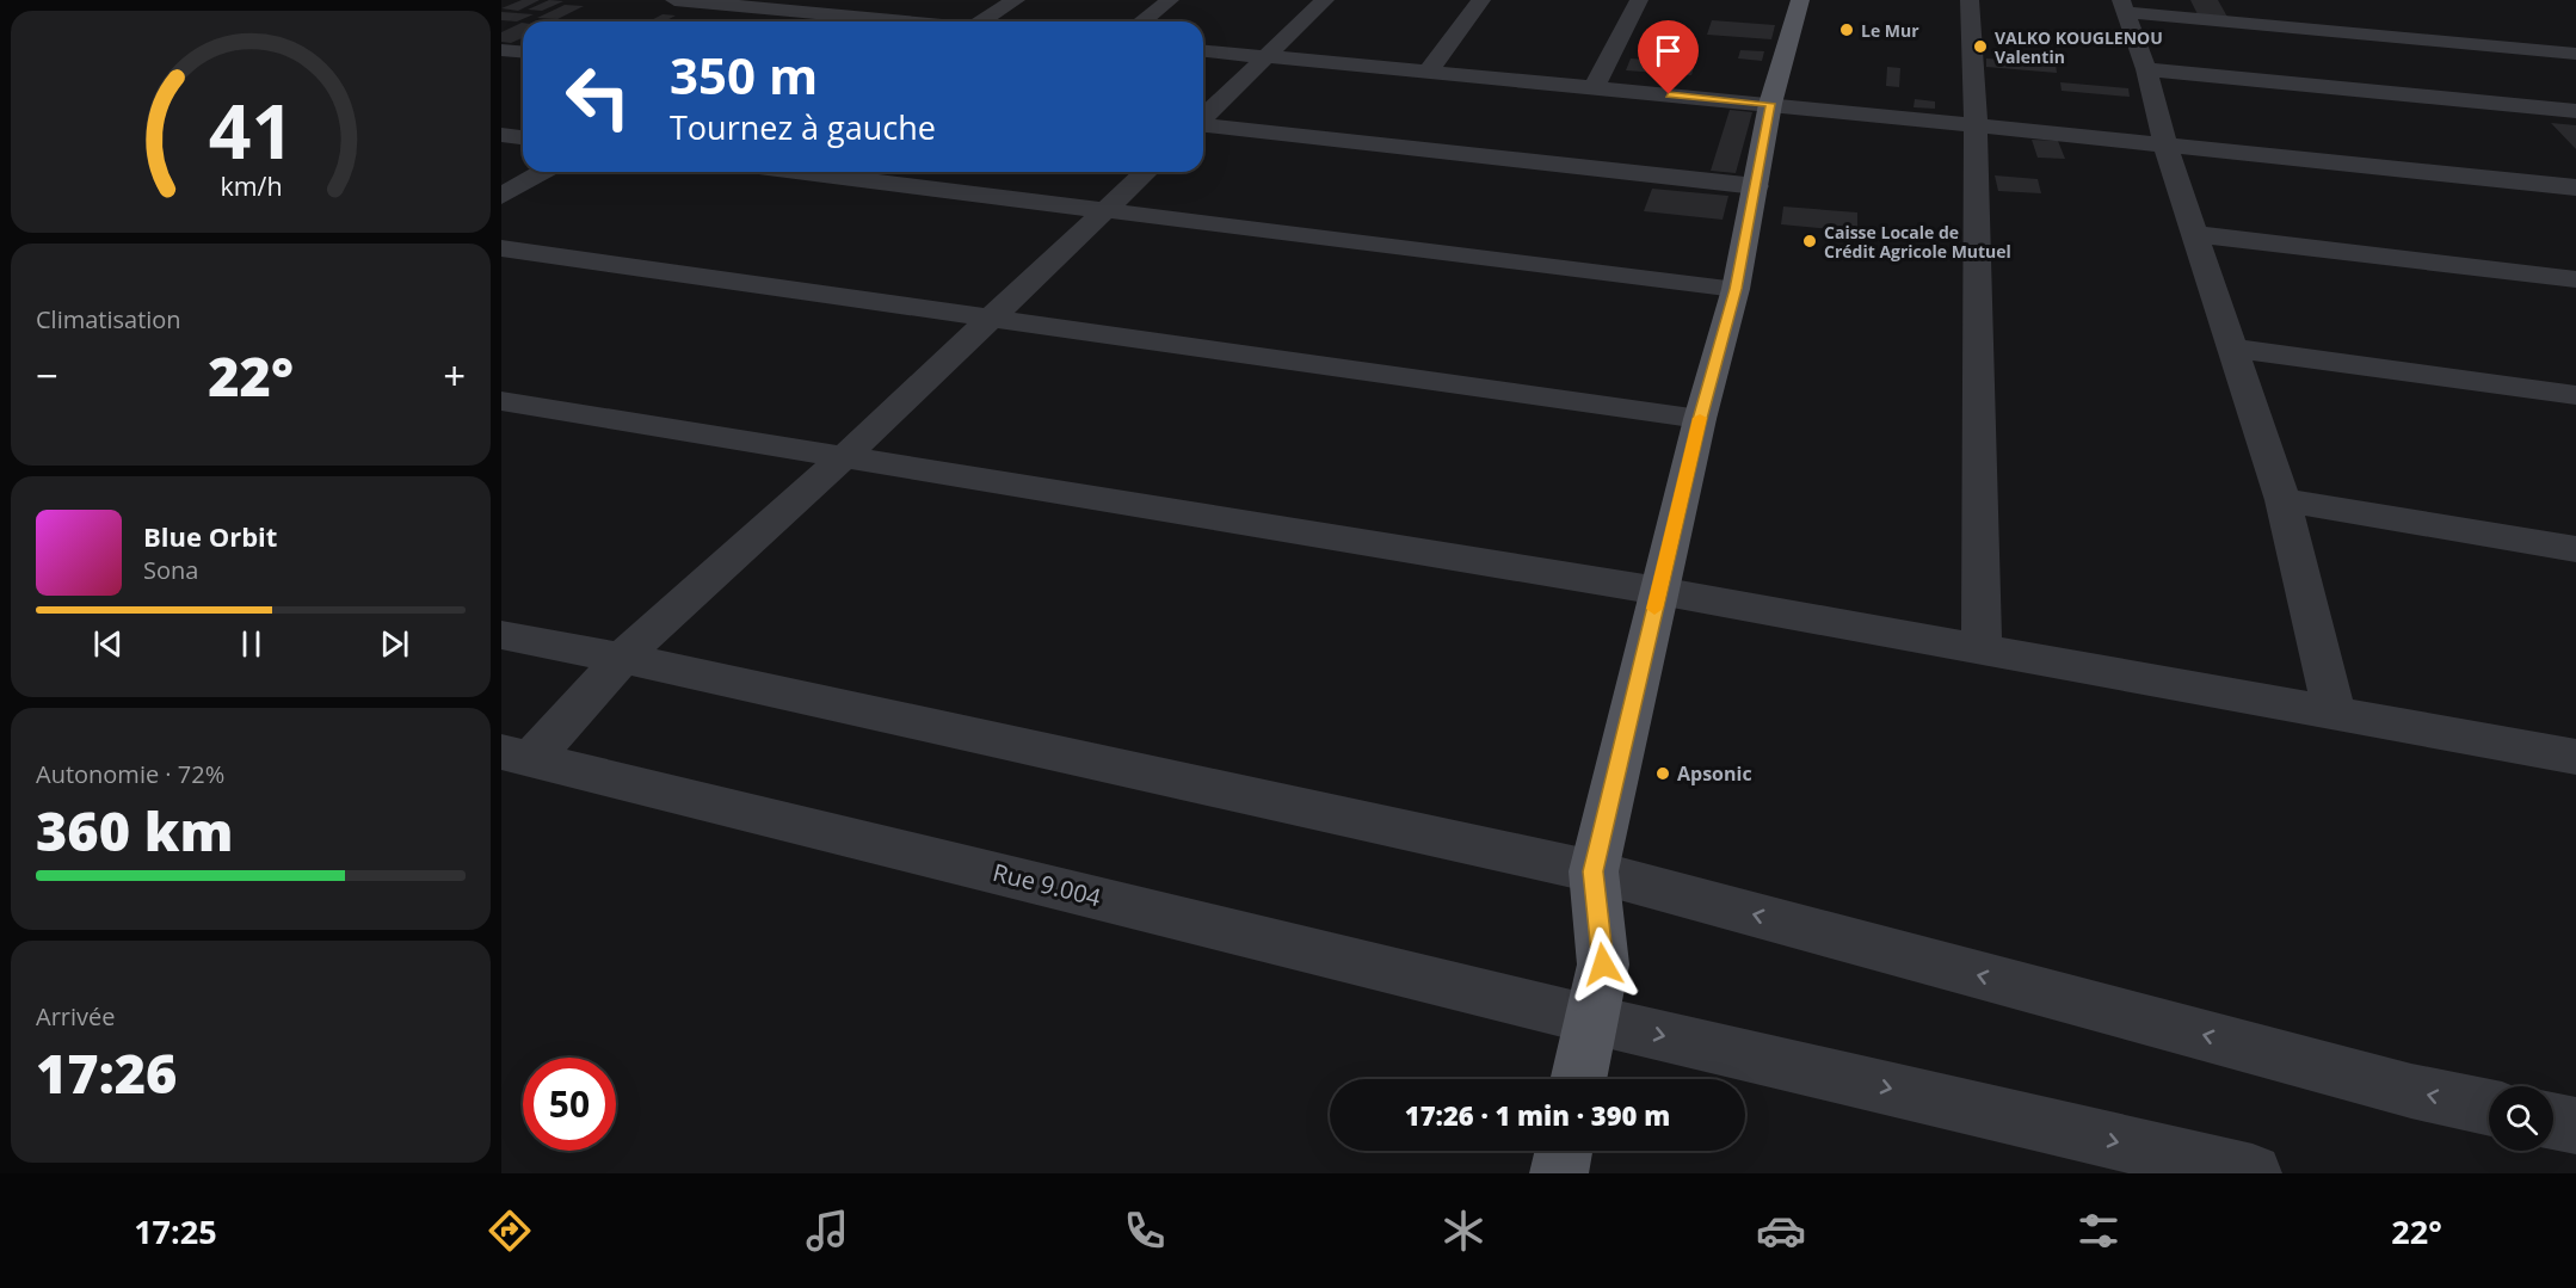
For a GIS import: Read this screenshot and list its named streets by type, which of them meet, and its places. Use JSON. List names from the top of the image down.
{
  "streets": {
    "street": ["Rue 9.004"]
  },
  "places": [
    "Le Mur",
    "VALKO KOUGLENOU Valentin",
    "Caisse Locale de Crédit Agricole Mutuel",
    "Apsonic"
  ],
  "page": {
    "turn": ["350 m", "Tournez à gauche"],
    "tile": [
      "Climatisation",
      ["Autonomie · 72%", "360 km"],
      ["Arrivée", "17:26"]
    ],
    "heat": ["−", "22°", "+"],
    "song": ["Blue Orbit", "Sona"],
    "limit": "50",
    "trip": "17:26 · 1 min · 390 m",
    "tabs": ["17:25", "22°"],
    "gauge": ["41", "km/h"]
  }
}
